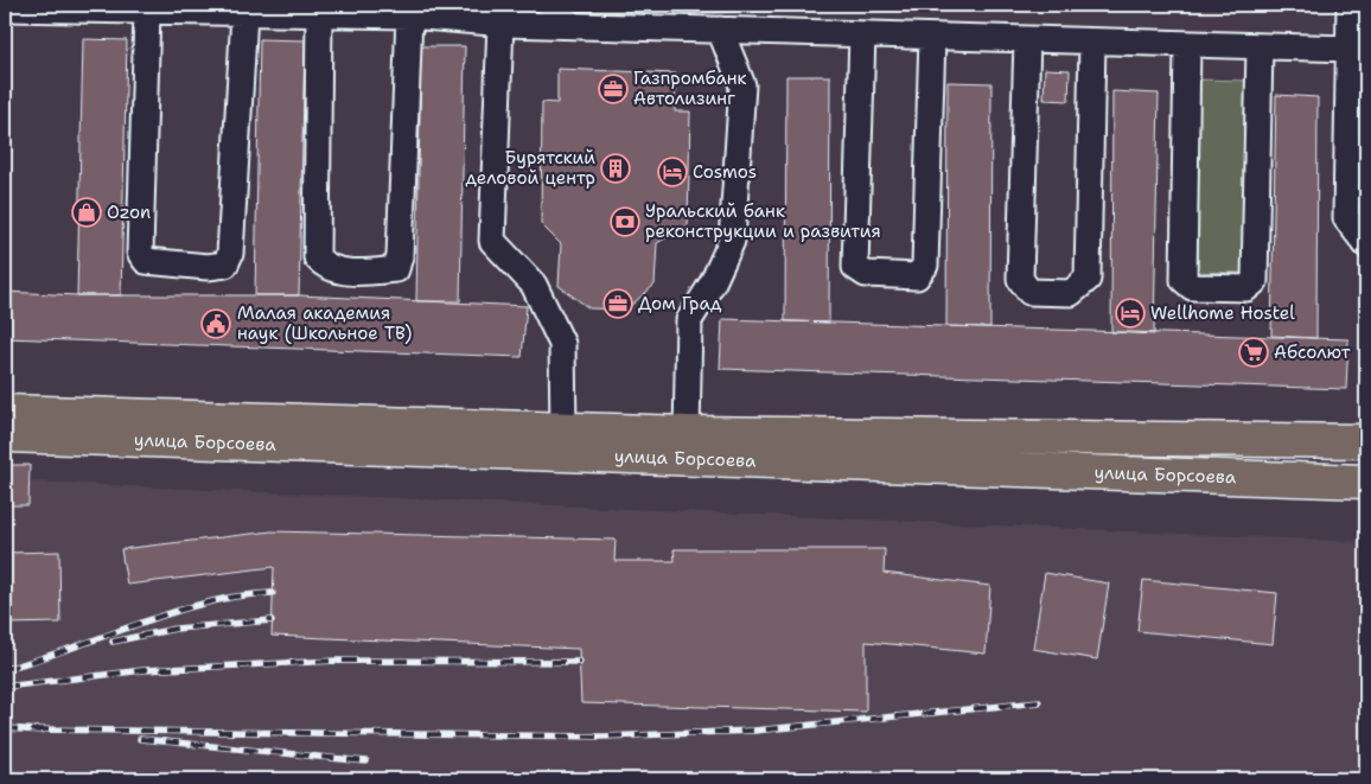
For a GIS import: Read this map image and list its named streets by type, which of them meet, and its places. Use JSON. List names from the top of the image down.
{
  "streets": {
    "main road": ["улица Борсоева"]
  },
  "places": {
    "office": ["Газпромбанк Автолизинг", "Дом Град"],
    "building": ["Бурятский деловой центр"],
    "hotel": ["Cosmos", "Wellhome Hostel"],
    "shop": ["Ozon"],
    "bank": ["Уральский банк реконструкции и развития"],
    "public building": ["Малая академия наук (Школьное ТВ)"],
    "supermarket": ["Абсолют"]
  }
}
